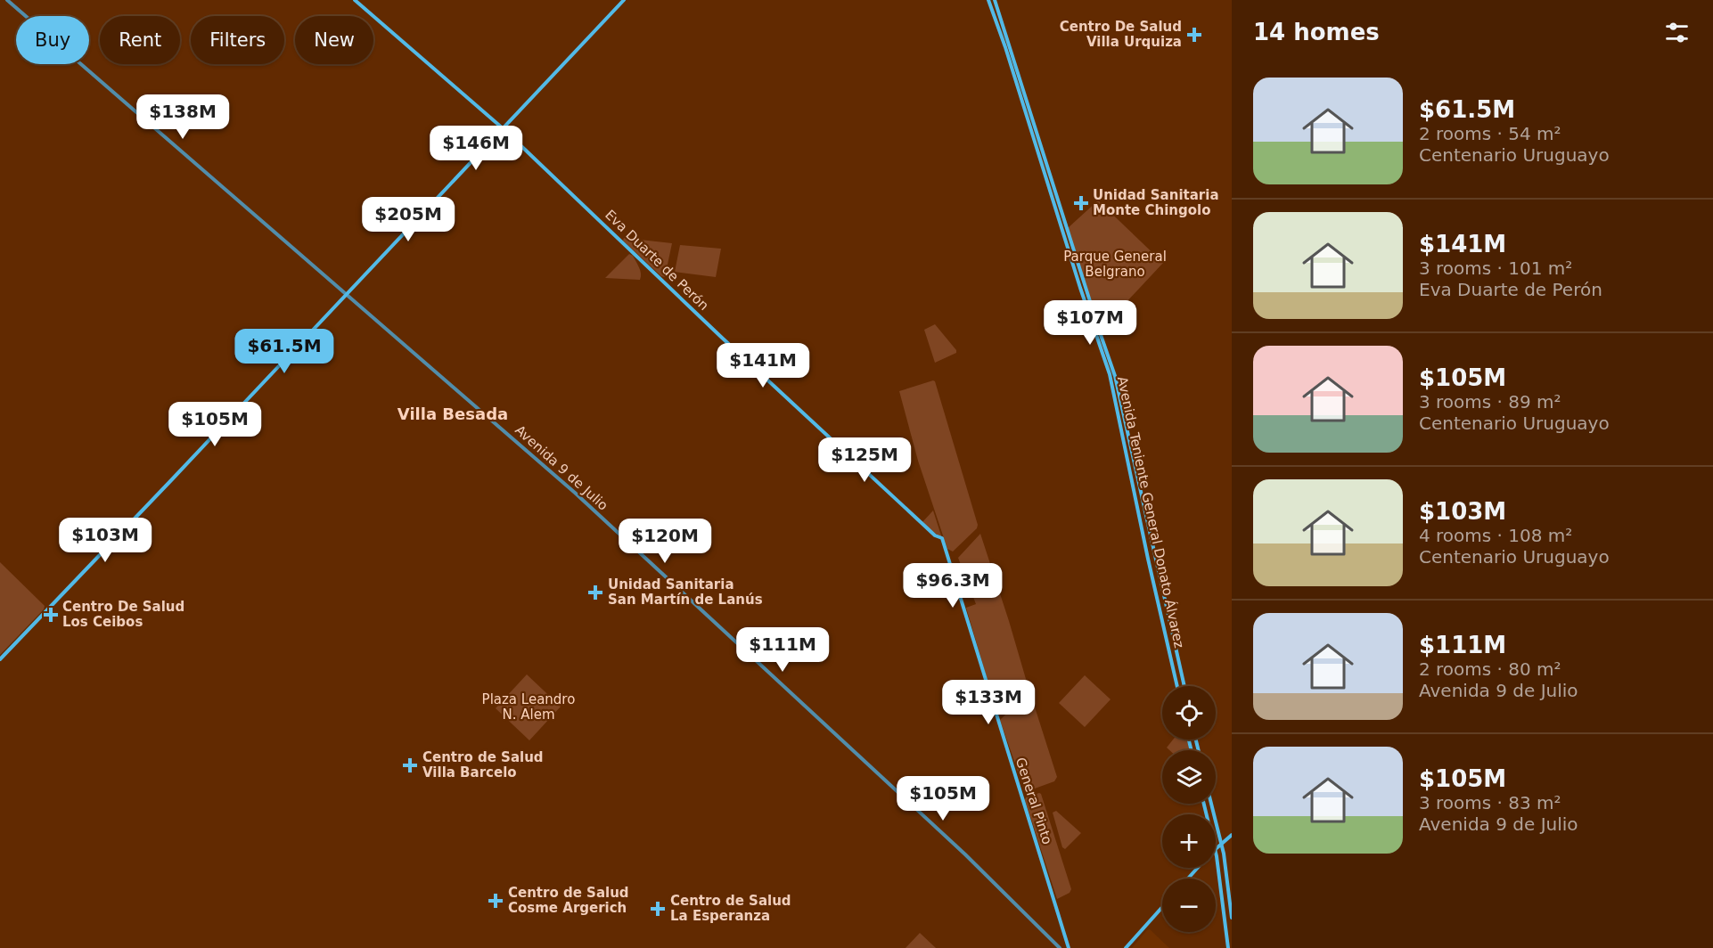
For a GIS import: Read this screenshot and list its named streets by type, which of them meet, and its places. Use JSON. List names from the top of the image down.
{
  "streets": {
    "main road": ["Eva Duarte de Perón", "Avenida Teniente General Donato Álvarez", "General Pinto"],
    "street": ["Avenida 9 de Julio"]
  },
  "crossings": [
    ["Eva Duarte de Perón", "General Pinto"]
  ],
  "districts": ["Villa Besada"],
  "parks": ["Parque General Belgrano", "Plaza Leandro N. Alem"],
  "places": {
    "health": [
      "Centro De Salud Villa Urquiza",
      "Unidad Sanitaria Monte Chingolo",
      "Unidad Sanitaria San Martín de Lanús",
      "Centro De Salud Los Ceibos",
      "Centro de Salud Villa Barcelo",
      "Centro de Salud Cosme Argerich",
      "Centro de Salud La Esperanza"
    ]
  },
  "page": {
    "heading": "14 homes",
    "chip": [
      "Buy",
      "Rent",
      "Filters",
      "New"
    ],
    "list": [
      {
        "name": "$61.5M",
        "note": "2 rooms · 54 m² · Centenario Uruguayo"
      },
      {
        "name": "$141M",
        "note": "3 rooms · 101 m² · Eva Duarte de Perón"
      },
      {
        "name": "$105M",
        "note": "3 rooms · 89 m² · Centenario Uruguayo"
      },
      {
        "name": "$103M",
        "note": "4 rooms · 108 m² · Centenario Uruguayo"
      },
      {
        "name": "$111M",
        "note": "2 rooms · 80 m² · Avenida 9 de Julio"
      },
      {
        "name": "$105M",
        "note": "3 rooms · 83 m² · Avenida 9 de Julio"
      }
    ],
    "price": [
      "$138M",
      "$146M",
      "$205M",
      "$107M",
      "$61.5M",
      "$141M",
      "$105M",
      "$125M",
      "$103M",
      "$120M",
      "$96.3M",
      "$111M",
      "$133M",
      "$105M"
    ],
    "map_buttons": ["+", "−"]
  }
}
